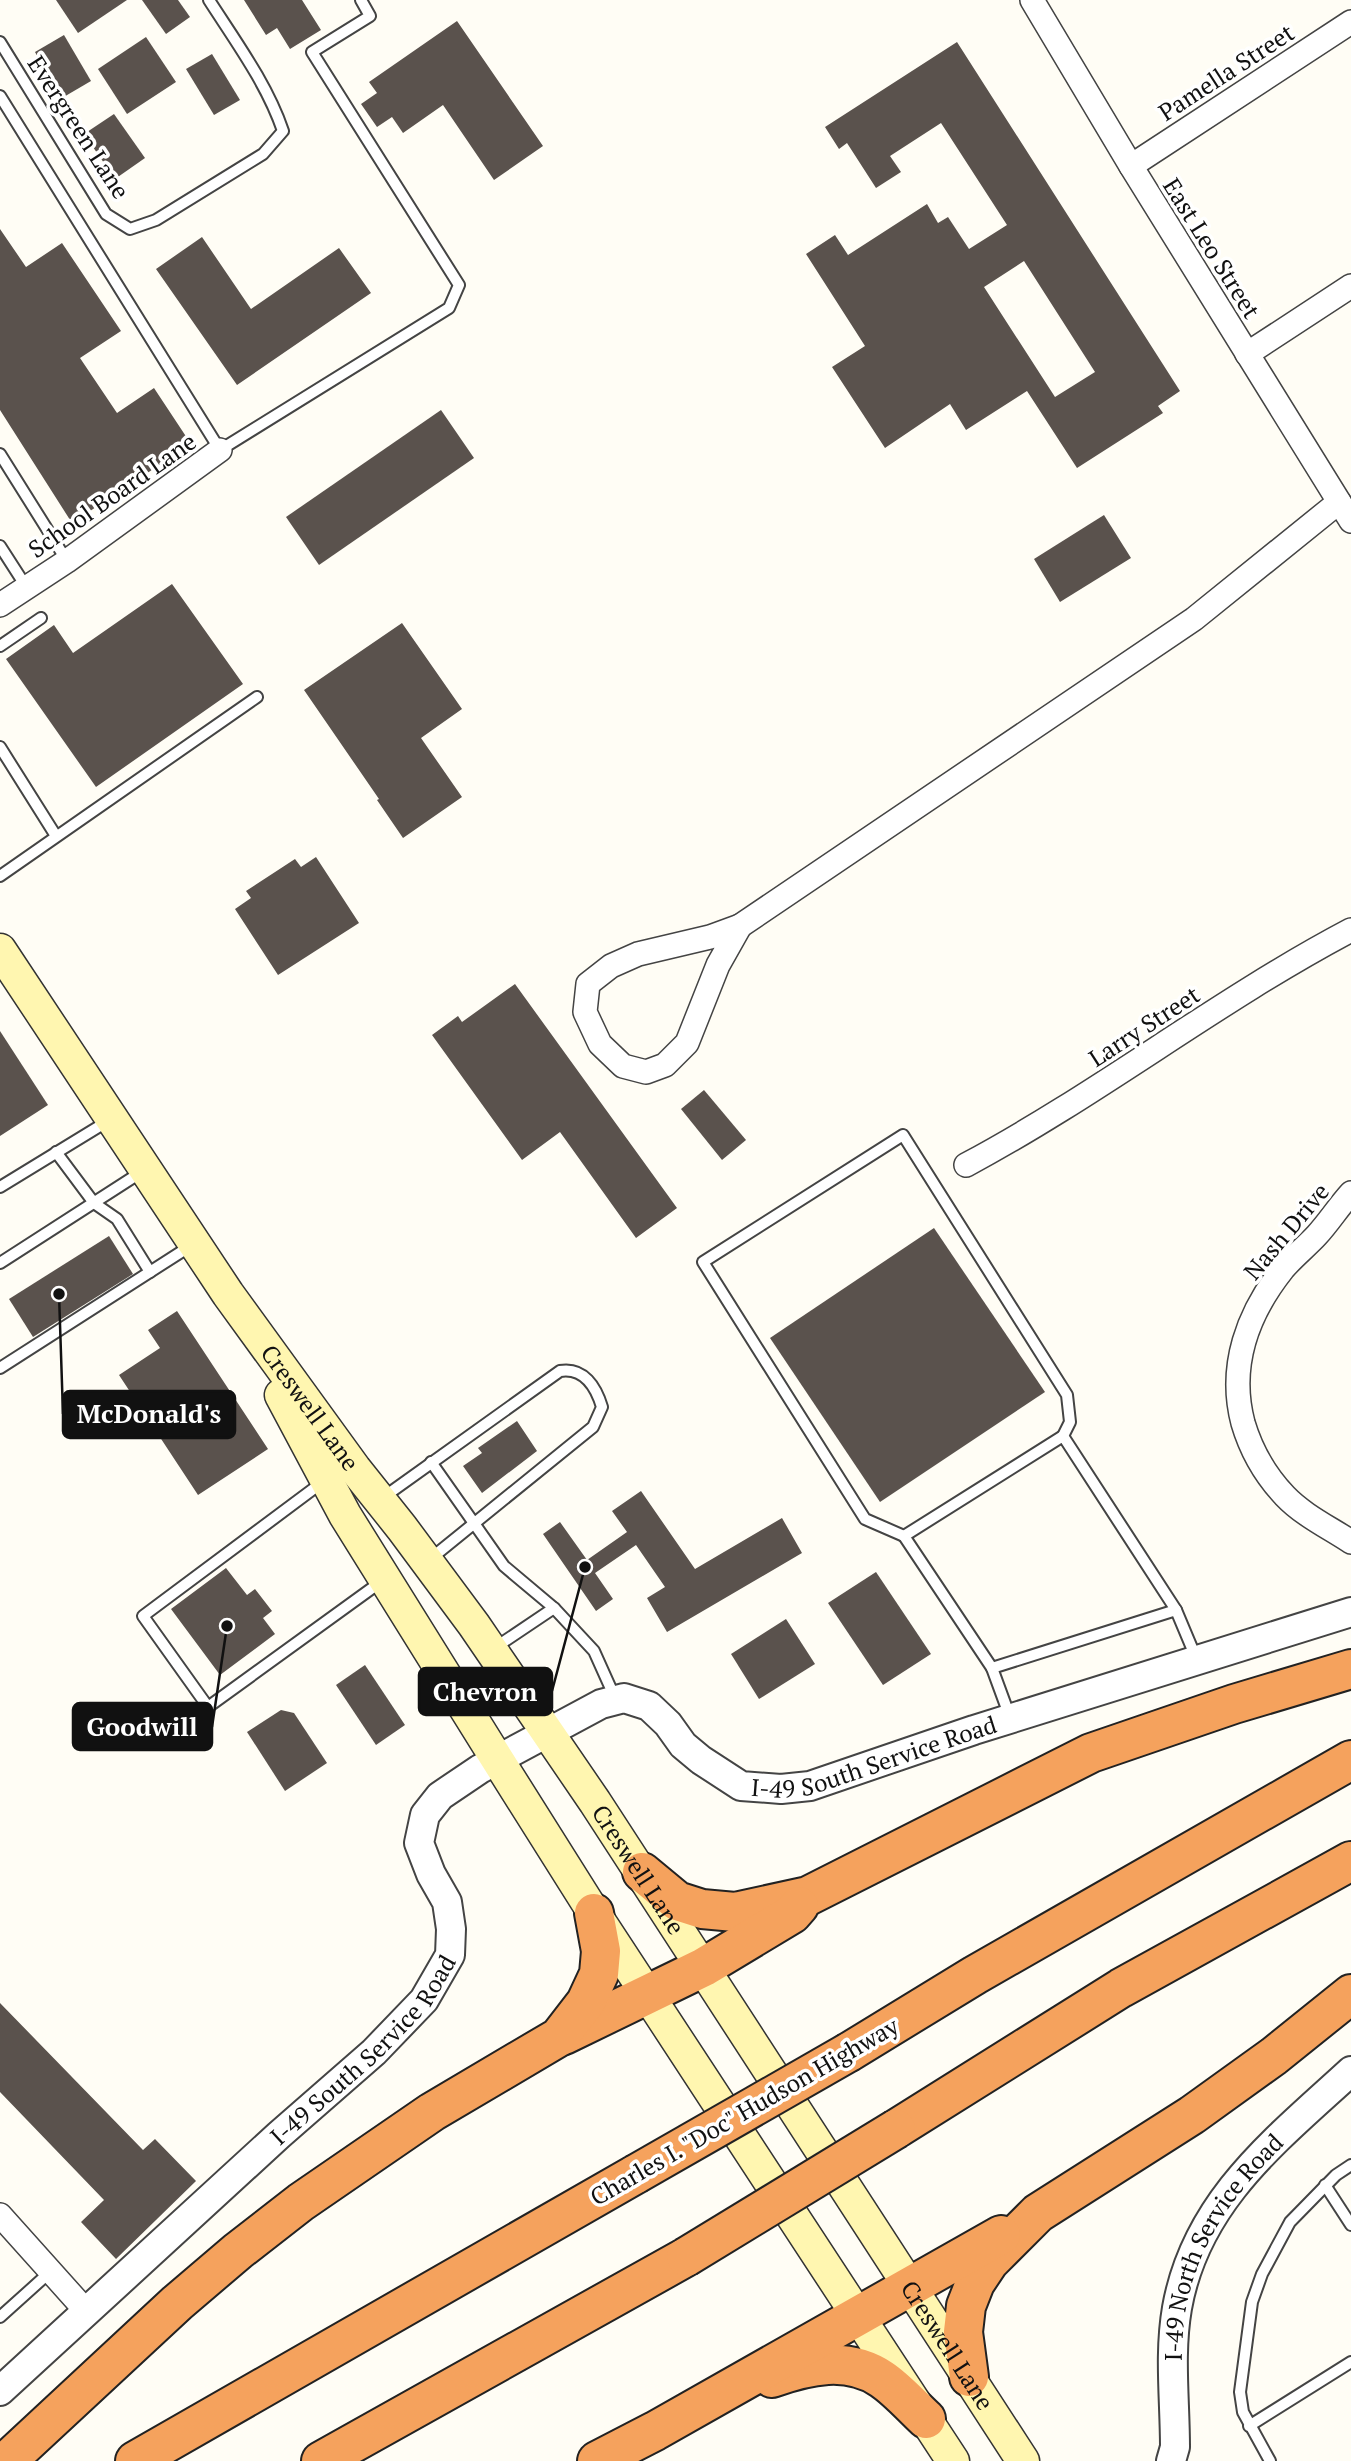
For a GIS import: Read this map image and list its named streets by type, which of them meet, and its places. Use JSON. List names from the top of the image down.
{
  "streets": {
    "highway": ["Charles I. \"Doc\" Hudson Highway"],
    "main road": ["Creswell Lane"],
    "street": [
      "Pamella Street",
      "East Leo Street",
      "School Board Lane",
      "Larry Street",
      "Nash Drive",
      "I-49 South Service Road",
      "I-49 North Service Road"
    ],
    "lane": ["Evergreen Lane"]
  },
  "crossings": [
    ["Pamella Street", "East Leo Street"],
    ["Creswell Lane", "I-49 South Service Road"]
  ],
  "places": ["McDonald's", "Chevron", "Goodwill"]
}
